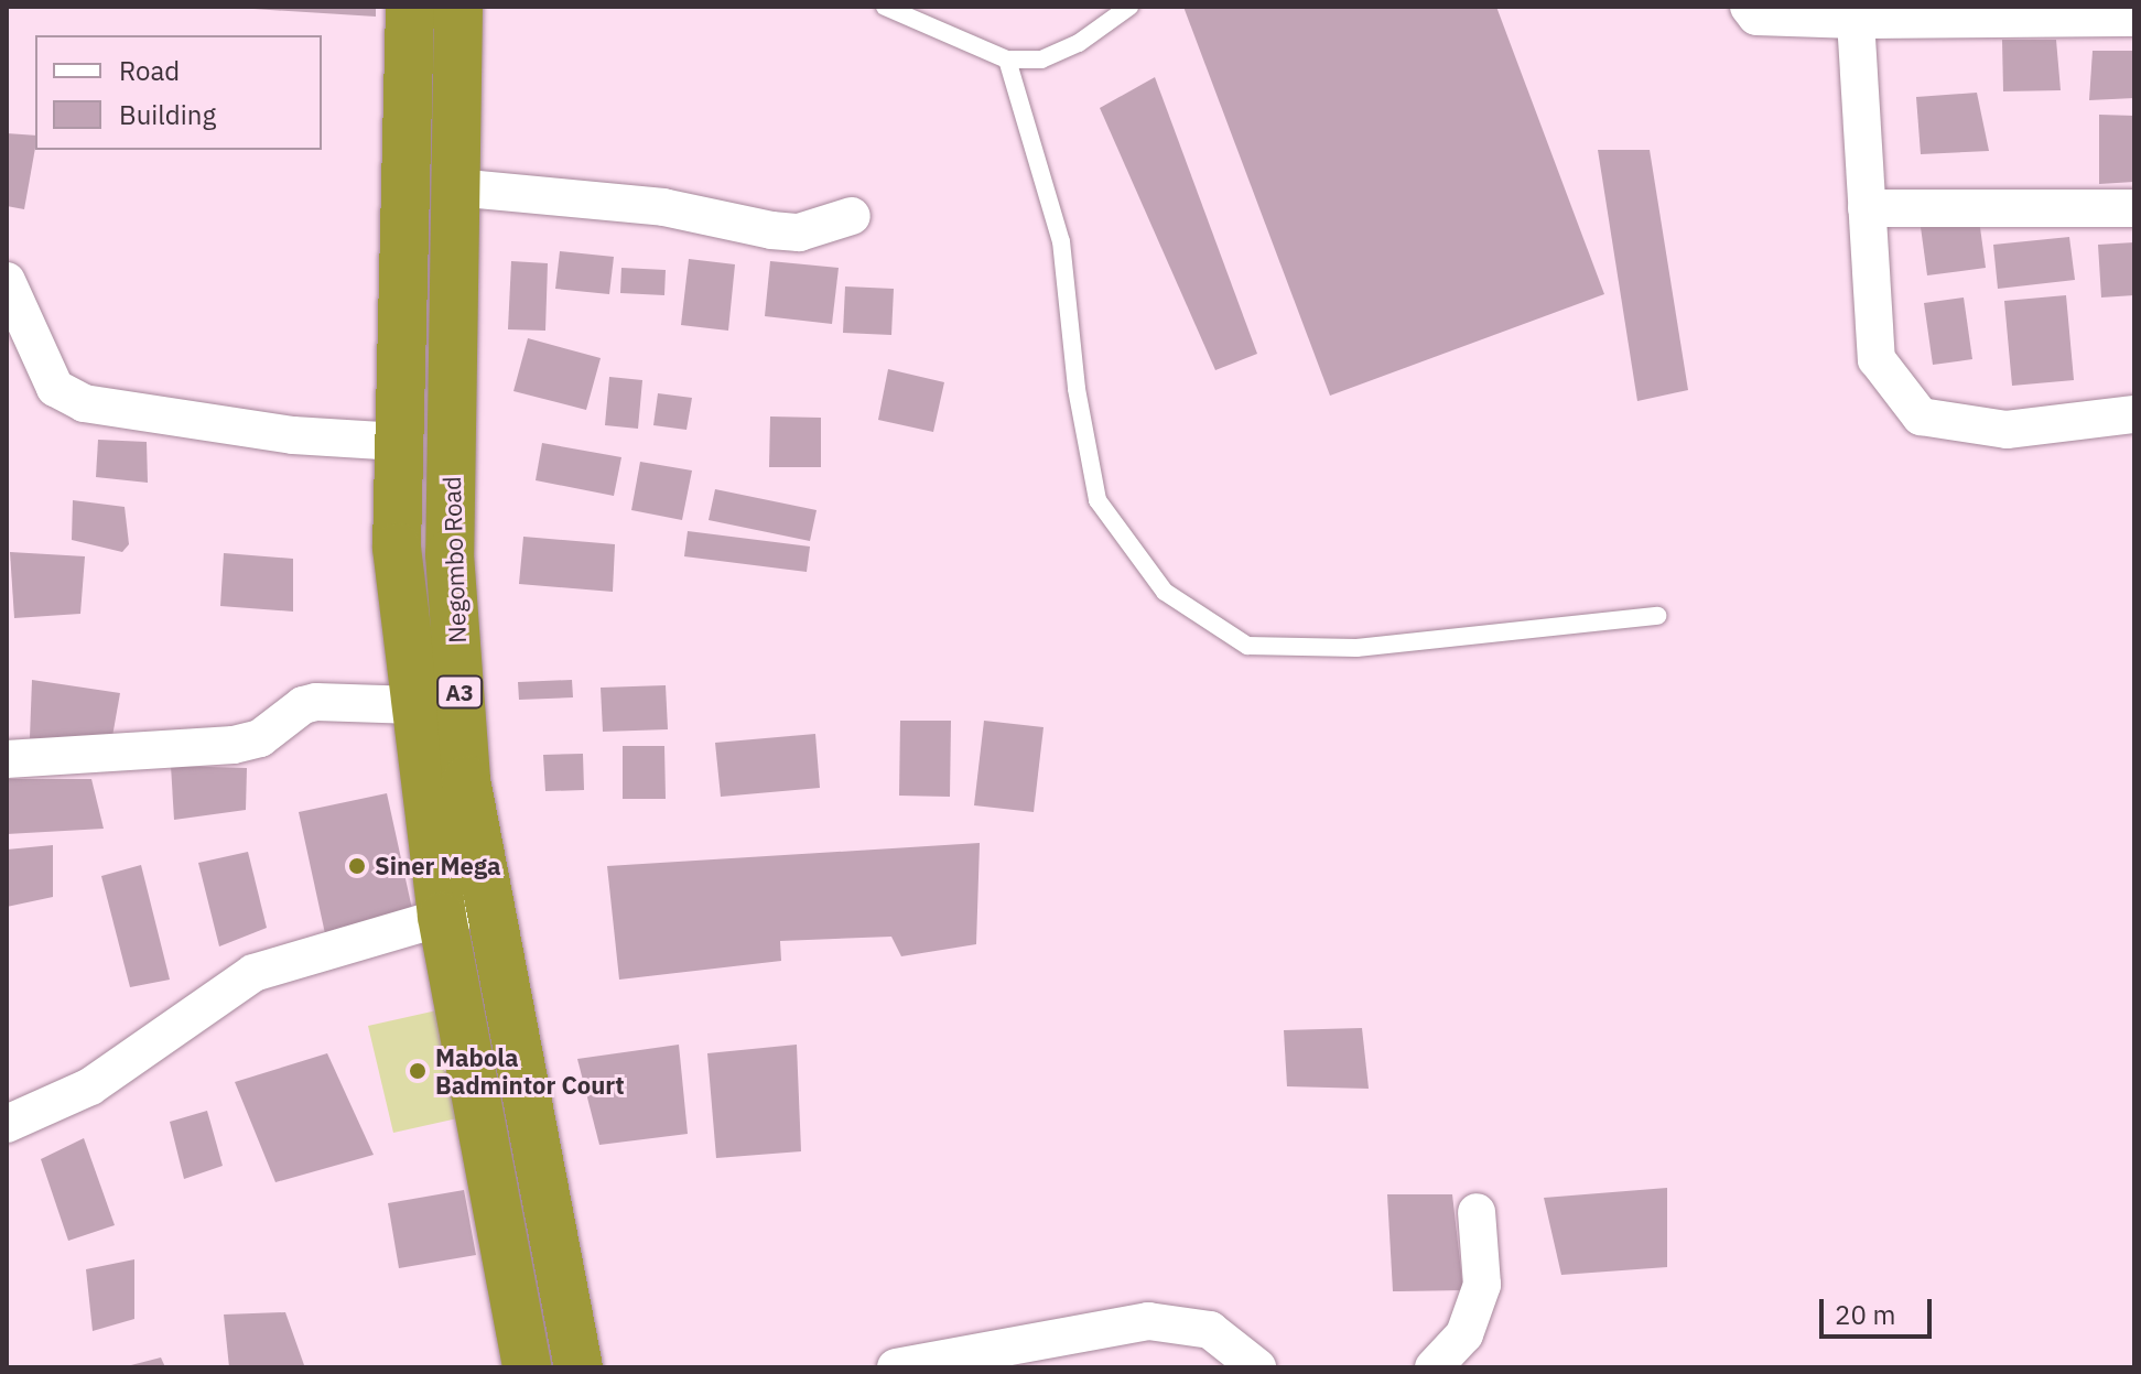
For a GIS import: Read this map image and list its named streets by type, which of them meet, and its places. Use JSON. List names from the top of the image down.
{
  "streets": {
    "highway": ["Negombo Road", "A3"]
  },
  "places": ["Siner Mega", "Mabola Badmintor Court"],
  "legend": ["Road", "Building"],
  "scale_bar": "20 m"
}
